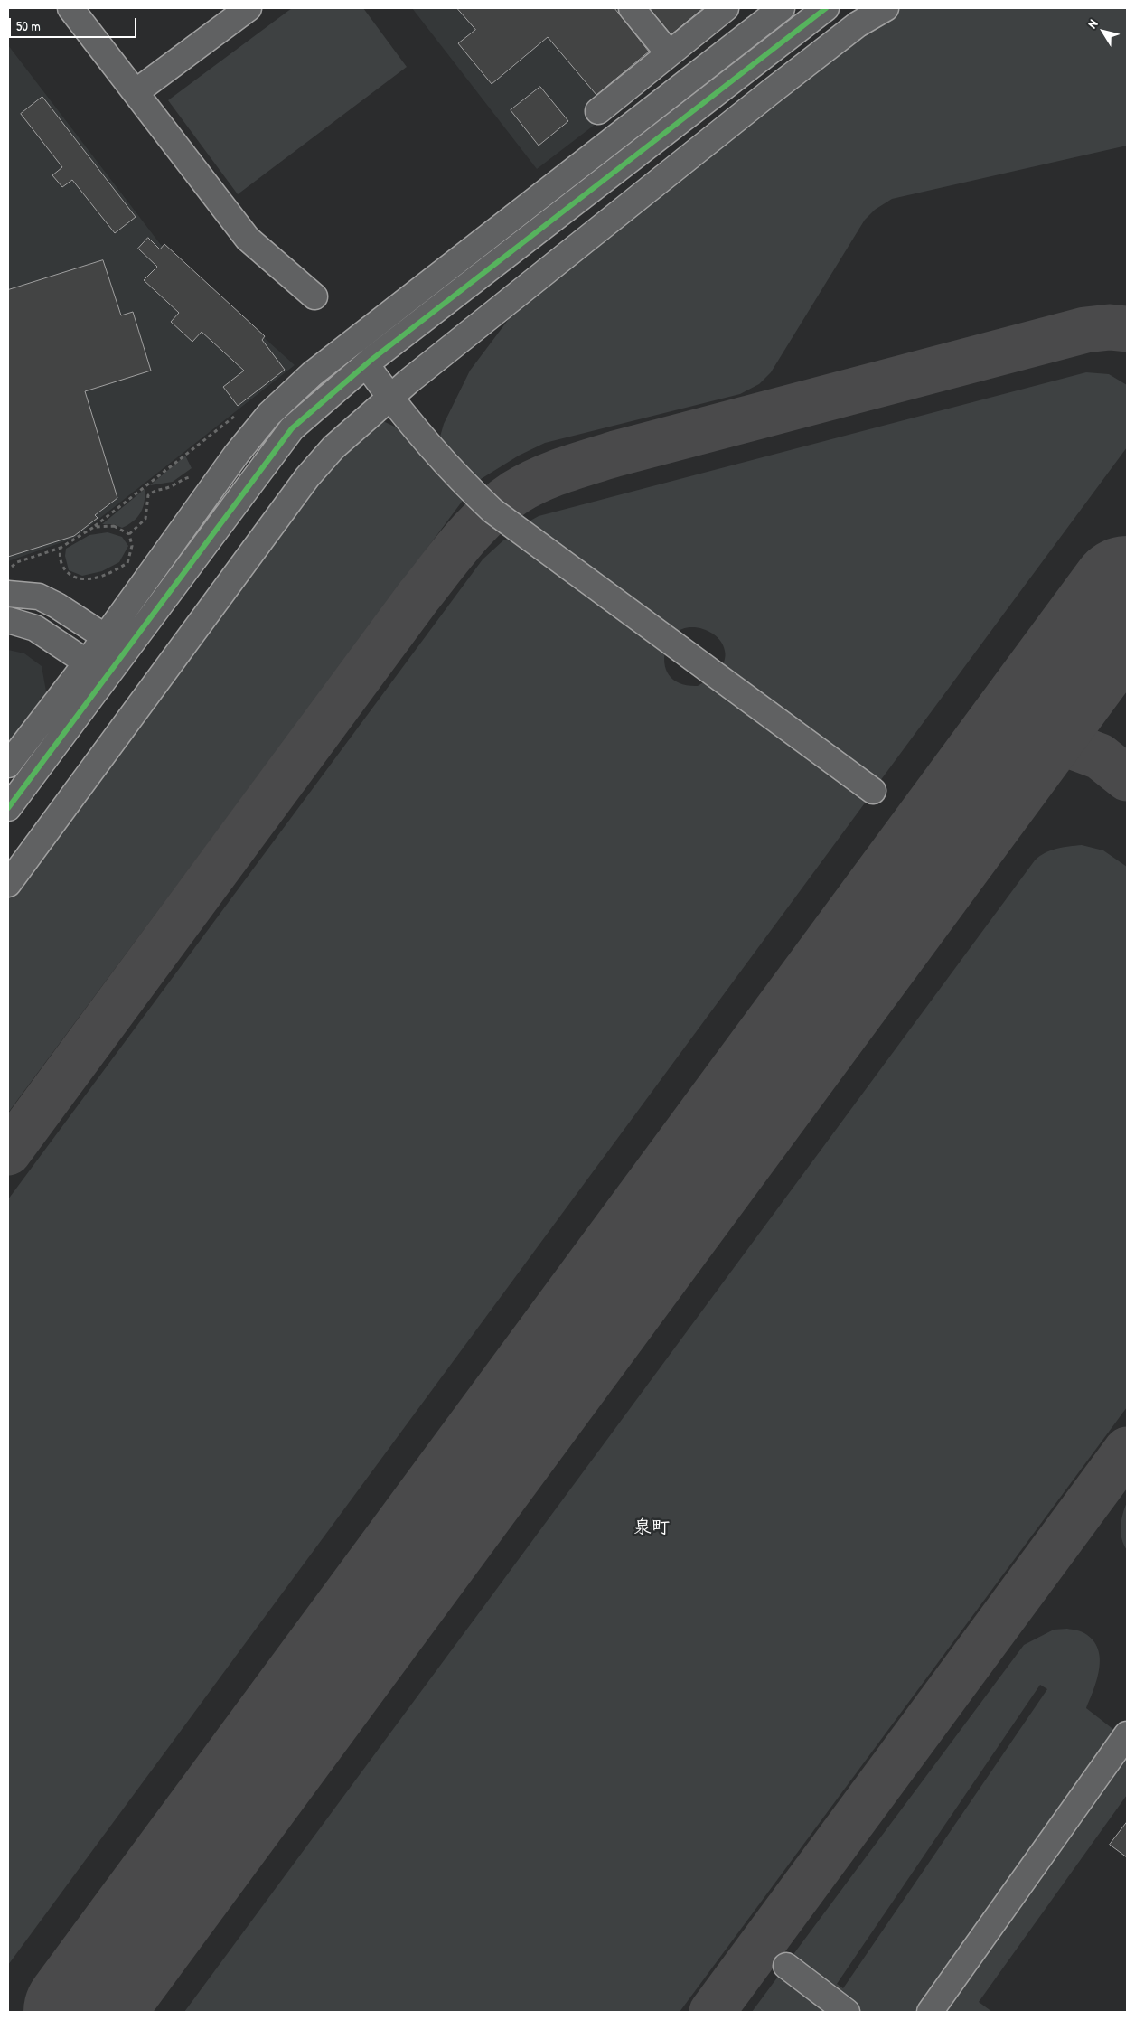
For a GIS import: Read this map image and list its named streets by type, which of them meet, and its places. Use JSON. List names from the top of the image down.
{
  "districts": ["泉町"],
  "scale_bar": "50 m",
  "north": "top left"
}
